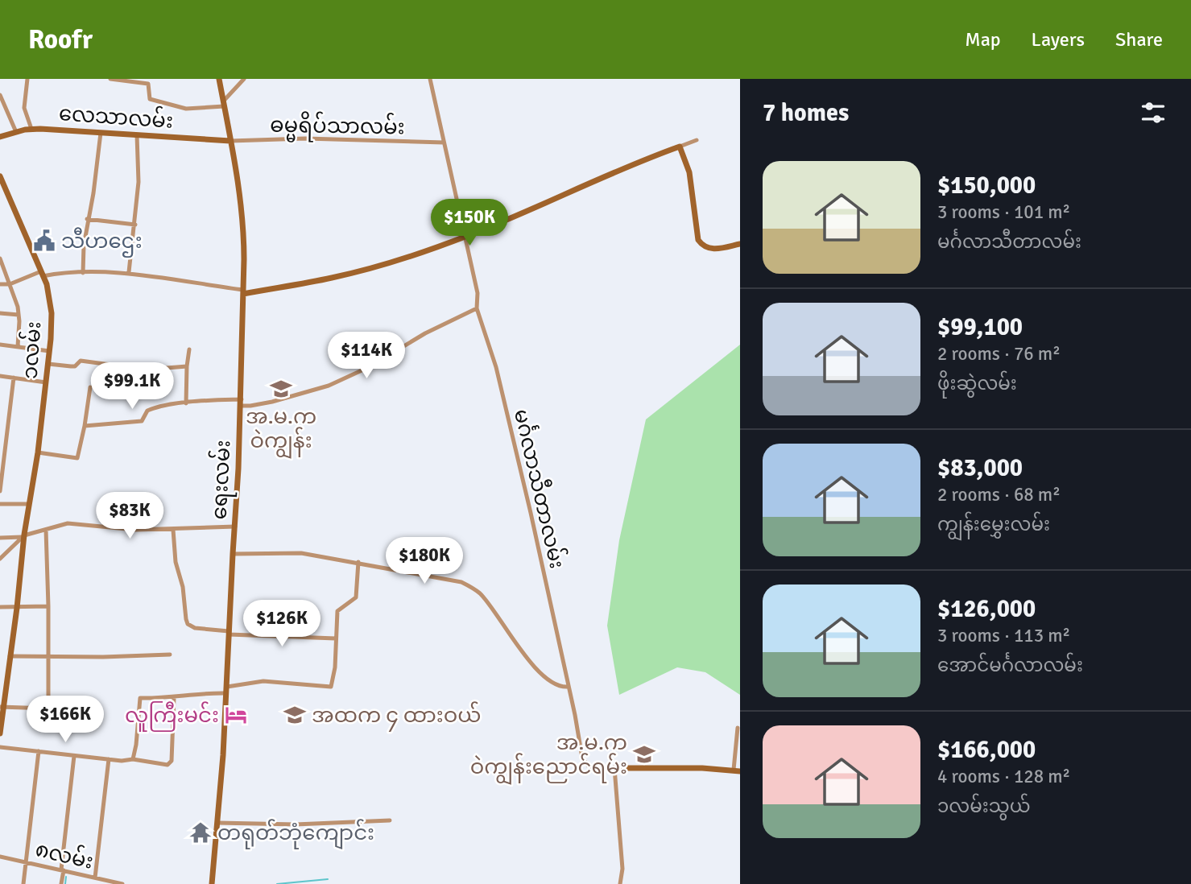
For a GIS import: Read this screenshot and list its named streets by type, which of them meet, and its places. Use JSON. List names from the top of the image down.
{
  "streets": {
    "street": [
      "လေသာလမ်း",
      "ဓမ္မရိပ်သာလမ်း",
      "၁လမ်း",
      "ရေးလမ်း",
      "မင်္ဂလာသီတာလမ်း",
      "၈လမ်း"
    ]
  },
  "crossings": [
    ["လေသာလမ်း", "ဓမ္မရိပ်သာလမ်း"],
    ["လေသာလမ်း", "ရေးလမ်း"],
    ["ဓမ္မရိပ်သာလမ်း", "ရေးလမ်း"],
    ["ဓမ္မရိပ်သာလမ်း", "မင်္ဂလာသီတာလမ်း"]
  ],
  "places": {
    "public building": ["သီဟဌေး"],
    "school or university": ["အ.မ.က ဝဲကျွန်း", "အထက ၄ ထားဝယ်", "အ.မ.က ဝဲကျွန်းညောင်ရမ်း"],
    "hotel": ["လူကြီးမင်း"],
    "temple": ["တရုတ်ဘုံကျောင်း"]
  },
  "page": {
    "header": "Roofr",
    "nav": ["Map", "Layers", "Share"],
    "heading": "7 homes",
    "list": [
      {
        "name": "$150,000",
        "note": "3 rooms · 101 m² · မင်္ဂလာသီတာလမ်း"
      },
      {
        "name": "$99,100",
        "note": "2 rooms · 76 m² · ဖိုးဆွဲလမ်း"
      },
      {
        "name": "$83,000",
        "note": "2 rooms · 68 m² · ကျွန်းမွှေးလမ်း"
      },
      {
        "name": "$126,000",
        "note": "3 rooms · 113 m² · အောင်မင်္ဂလာလမ်း"
      },
      {
        "name": "$166,000",
        "note": "4 rooms · 128 m² · ၁လမ်းသွယ်"
      }
    ],
    "price": [
      "$150K",
      "$114K",
      "$99.1K",
      "$83K",
      "$180K",
      "$126K",
      "$166K"
    ]
  }
}
